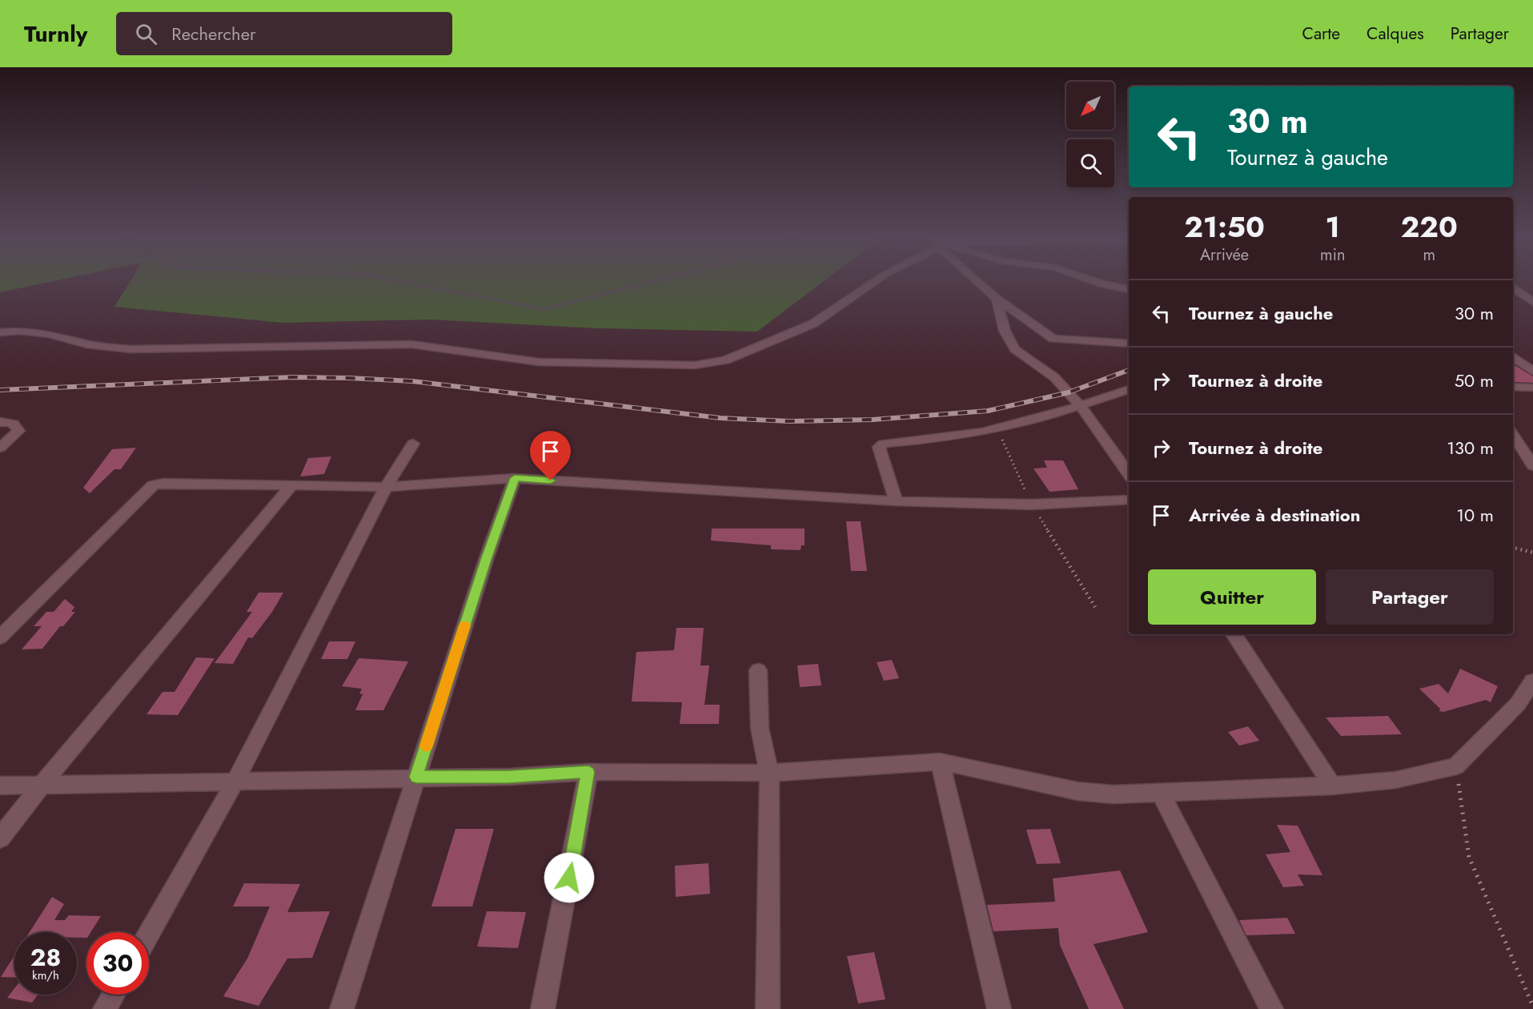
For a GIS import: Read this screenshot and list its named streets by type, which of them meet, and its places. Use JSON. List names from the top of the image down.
{
  "north": "bottom left",
  "page": {
    "header": "Turnly",
    "search": "Rechercher",
    "nav": ["Carte", "Calques", "Partager"],
    "turn": ["30 m", "Tournez à gauche"],
    "eta": [
      "21:50",
      "Arrivée",
      "1",
      "min",
      "220",
      "m"
    ],
    "list": [
      {
        "name": "Tournez à gauche",
        "value": "30 m"
      },
      {
        "name": "Tournez à droite",
        "value": "50 m"
      },
      {
        "name": "Tournez à droite",
        "value": "130 m"
      },
      {
        "name": "Arrivée à destination",
        "value": "10 m"
      }
    ],
    "buttons": ["Quitter", "Partager"],
    "speed": "28 km/h",
    "limit": "30"
  }
}
